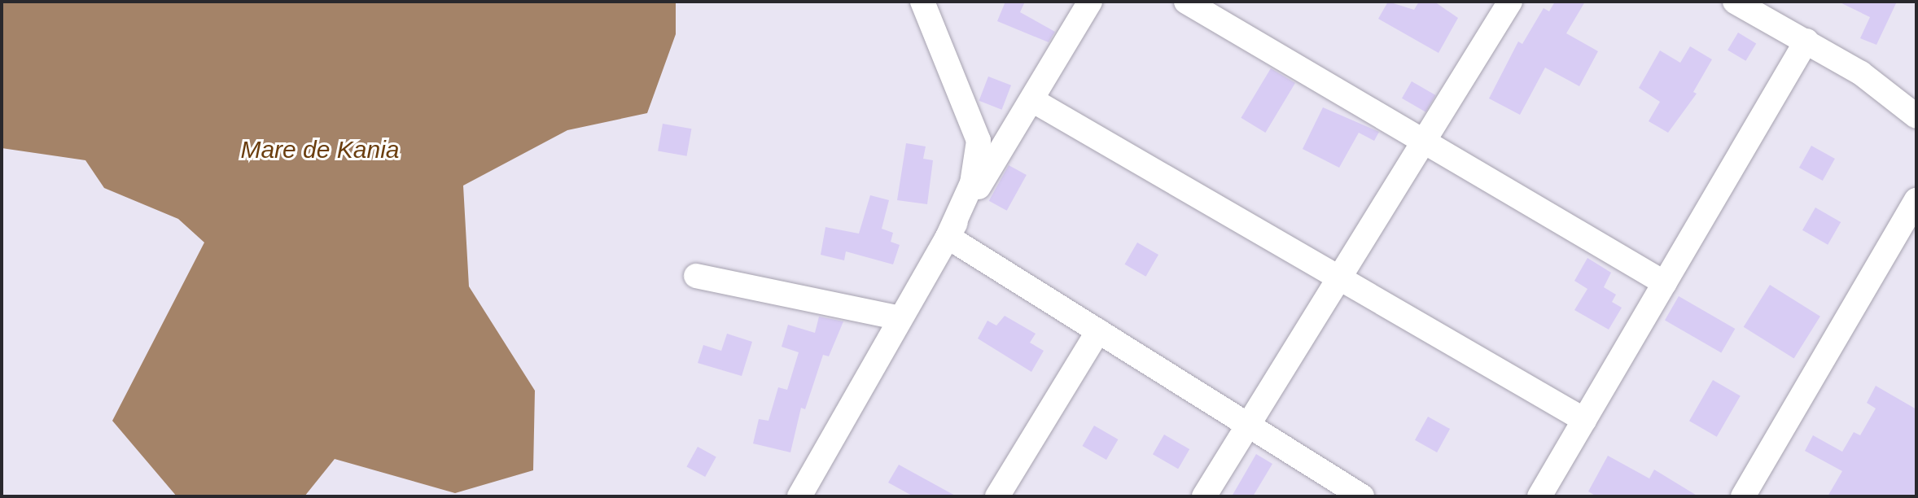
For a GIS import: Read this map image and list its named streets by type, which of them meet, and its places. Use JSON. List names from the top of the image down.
{
  "water": ["Mare de Kania"]
}
